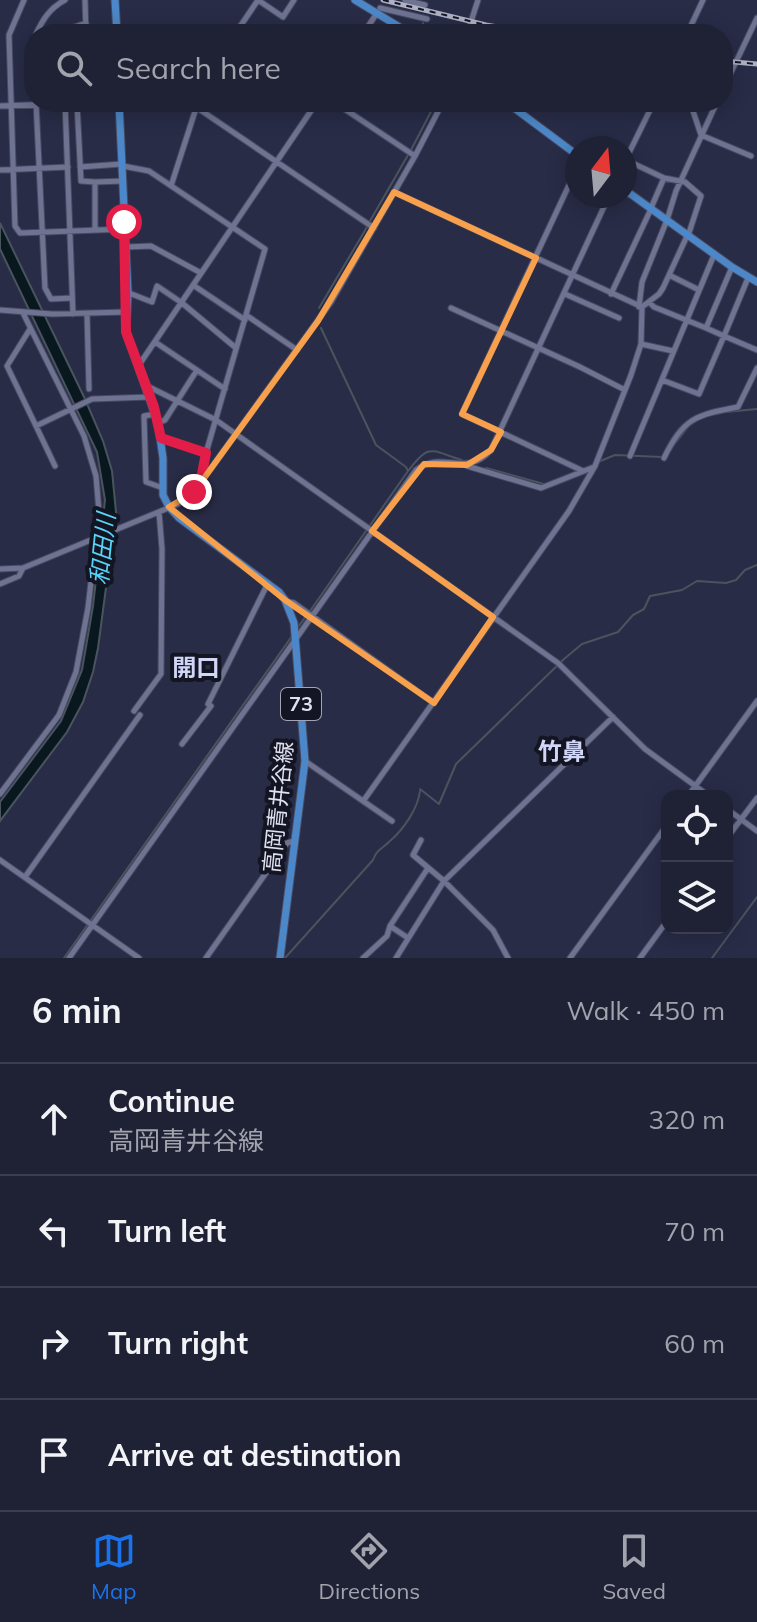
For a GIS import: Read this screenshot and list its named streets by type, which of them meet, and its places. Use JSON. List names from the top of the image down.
{
  "streets": {
    "main road": ["73", "高岡青井谷線"]
  },
  "districts": ["開口", "竹鼻"],
  "water": ["和田川"],
  "north": "top",
  "page": {
    "search": "Search here",
    "heading": ["6 min", "Walk · 450 m"],
    "list": [
      ["Continue", "高岡青井谷線", "320 m"],
      ["Turn left", "70 m"],
      ["Turn right", "60 m"],
      "Arrive at destination"
    ],
    "nav": ["Map", "Directions", "Saved"]
  }
}
